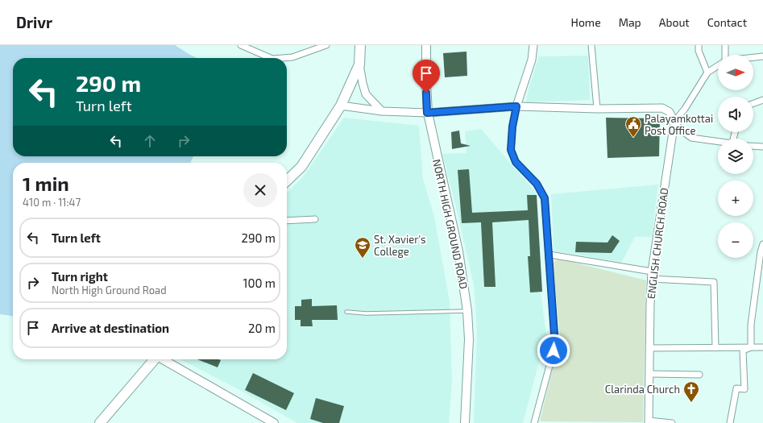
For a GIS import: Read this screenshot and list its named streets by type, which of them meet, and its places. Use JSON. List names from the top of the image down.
{
  "streets": {
    "main road": ["NORTH HIGH GROUND ROAD"],
    "street": ["ENGLISH CHURCH ROAD"]
  },
  "places": {
    "public building": ["Palayamkottai Post Office"],
    "school or university": ["St. Xavier's College"],
    "church": ["Clarinda Church"]
  },
  "north": "right",
  "page": {
    "header": "Drivr",
    "nav": [
      "Home",
      "Map",
      "About",
      "Contact"
    ],
    "map_buttons": ["+", "−"],
    "turn": ["290 m", "Turn left"],
    "heading": ["1 min", "410 m · 11:47"],
    "list": [
      {
        "name": "Turn left",
        "value": "290 m"
      },
      {
        "name": "Turn right",
        "note": "North High Ground Road",
        "value": "100 m"
      },
      {
        "name": "Arrive at destination",
        "value": "20 m"
      }
    ]
  }
}
